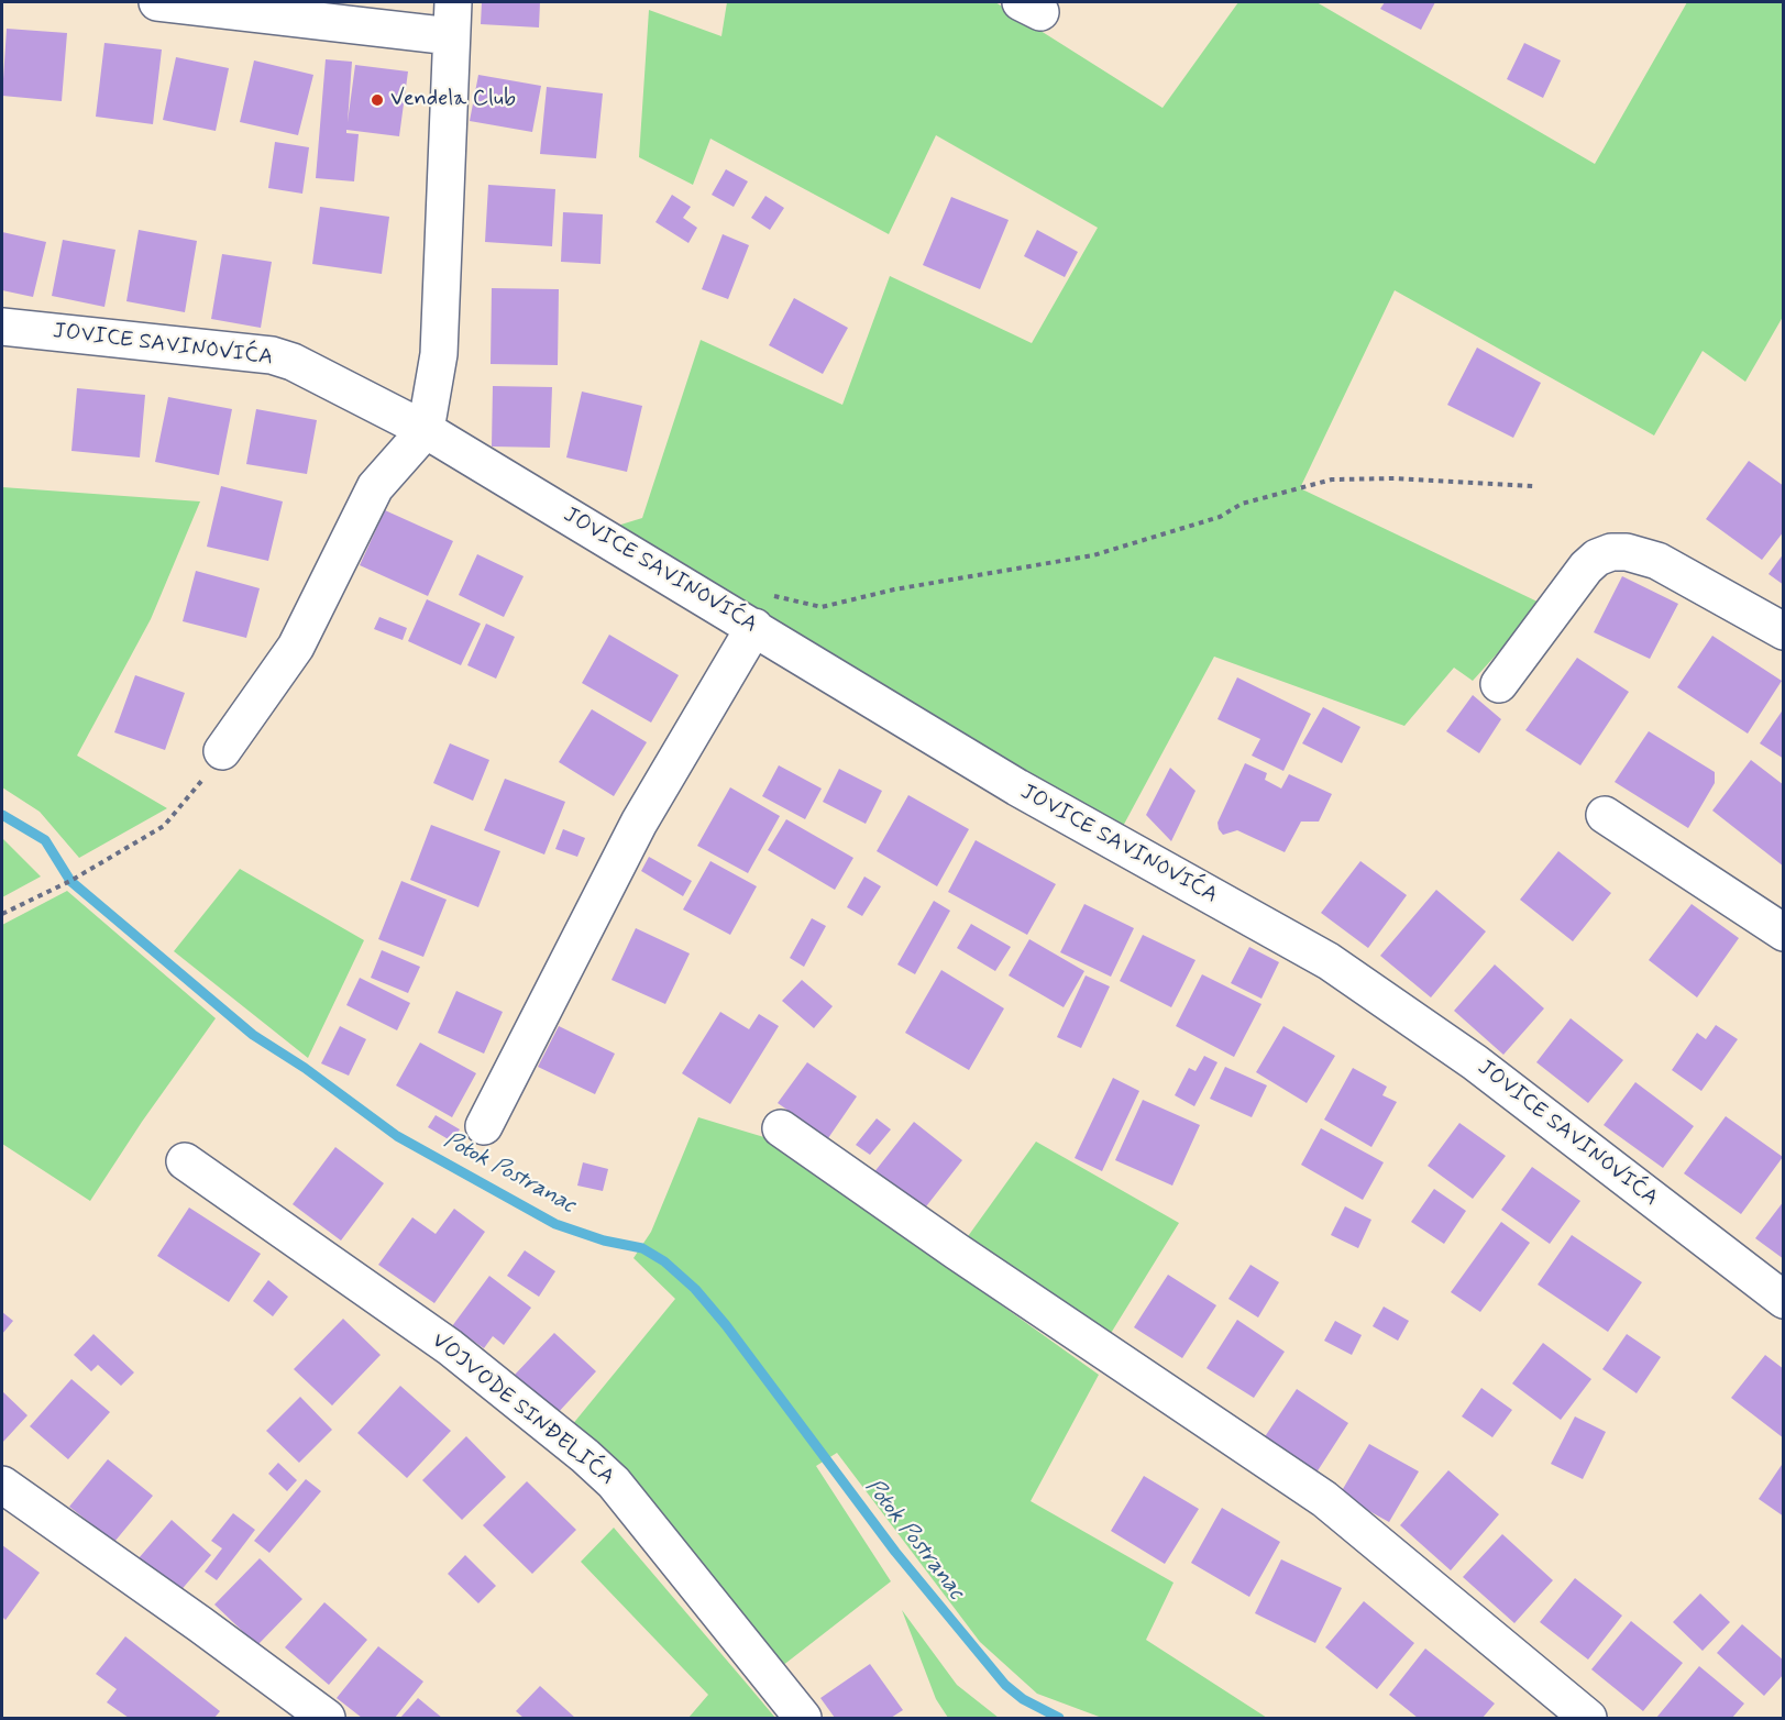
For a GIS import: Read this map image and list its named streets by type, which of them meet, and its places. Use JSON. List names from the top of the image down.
{
  "streets": {
    "street": ["JOVICE SAVINOVIĆA", "VOJVODE SINĐELIĆA"]
  },
  "water": ["Potok Postranac"],
  "places": ["Vendela Club"]
}
